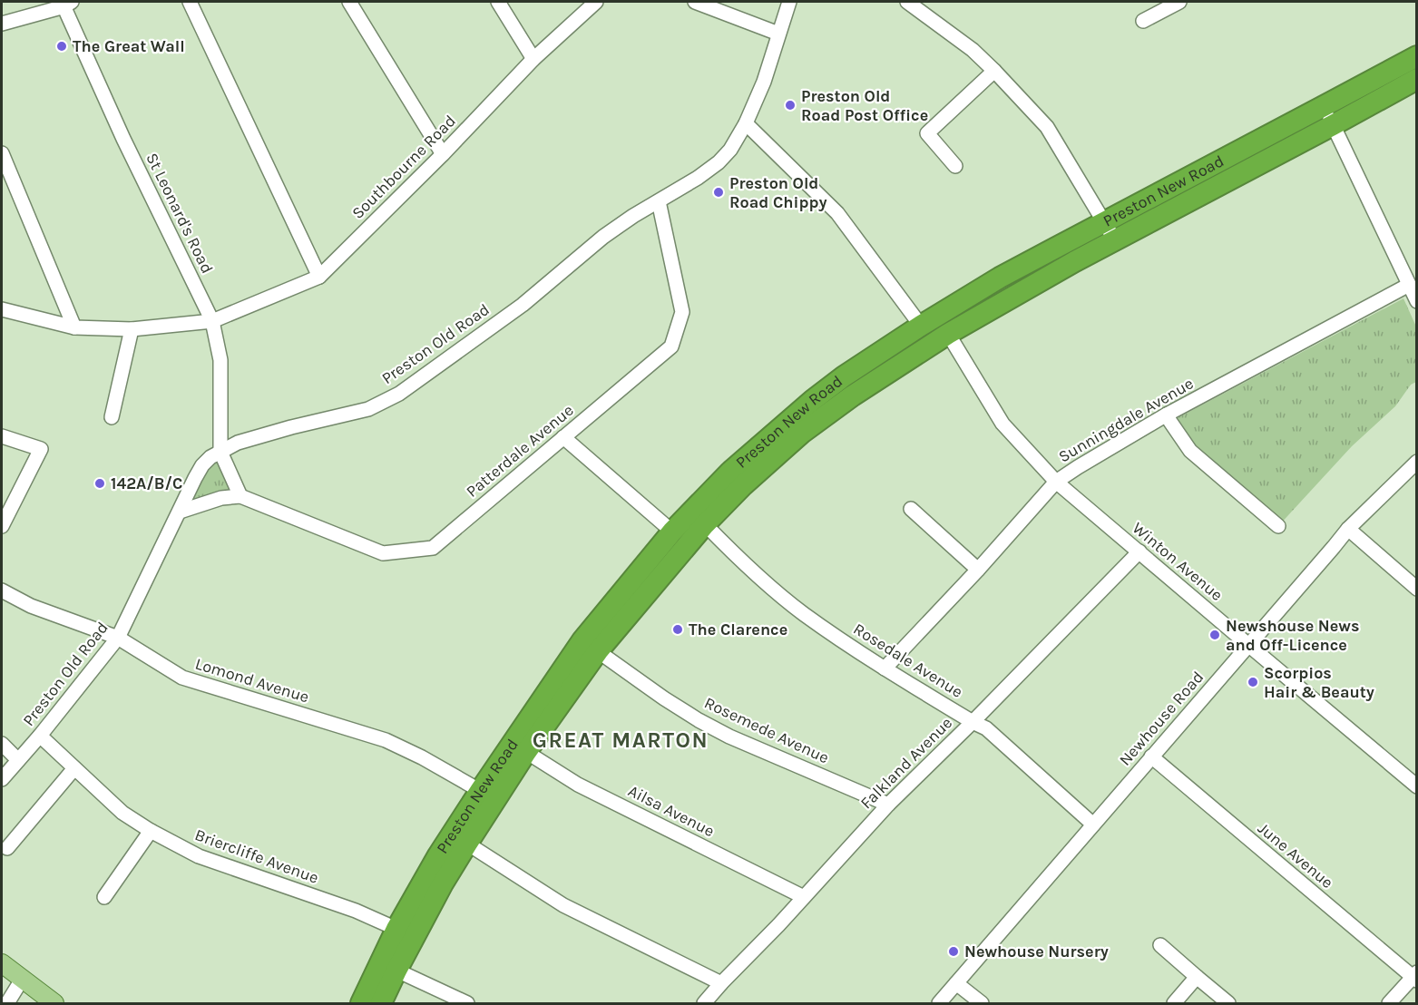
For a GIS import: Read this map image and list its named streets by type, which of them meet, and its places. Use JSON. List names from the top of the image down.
{
  "streets": {
    "highway": ["Preston New Road"],
    "street": [
      "Southbourne Road",
      "St Leonard's Road",
      "Preston Old Road",
      "Sunningdale Avenue",
      "Patterdale Avenue",
      "Winton Avenue",
      "Rosedale Avenue",
      "Lomond Avenue",
      "Newhouse Road",
      "Rosemede Avenue",
      "Falkland Avenue",
      "Ailsa Avenue",
      "June Avenue",
      "Briercliffe Avenue"
    ]
  },
  "crossings": [
    ["Southbourne Road", "St Leonard's Road"],
    ["Preston New Road", "Winton Avenue"],
    ["Preston New Road", "Rosedale Avenue"],
    ["Preston New Road", "Lomond Avenue"],
    ["Preston New Road", "Rosemede Avenue"],
    ["Preston New Road", "Ailsa Avenue"],
    ["Preston New Road", "Briercliffe Avenue"],
    ["St Leonard's Road", "Preston Old Road"],
    ["Preston Old Road", "Patterdale Avenue"],
    ["Preston Old Road", "Lomond Avenue"],
    ["Preston Old Road", "Briercliffe Avenue"],
    ["Sunningdale Avenue", "Winton Avenue"],
    ["Sunningdale Avenue", "Rosedale Avenue"],
    ["Winton Avenue", "Newhouse Road"],
    ["Winton Avenue", "Falkland Avenue"],
    ["Rosedale Avenue", "Newhouse Road"],
    ["Rosedale Avenue", "Falkland Avenue"],
    ["Newhouse Road", "June Avenue"],
    ["Rosemede Avenue", "Falkland Avenue"],
    ["Falkland Avenue", "Ailsa Avenue"]
  ],
  "districts": ["GREAT MARTON"],
  "places": [
    "The Great Wall",
    "Preston Old Road Post Office",
    "Preston Old Road Chippy",
    "142A/B/C",
    "The Clarence",
    "Newshouse News and Off-Licence",
    "Scorpios Hair & Beauty",
    "Newhouse Nursery"
  ]
}
